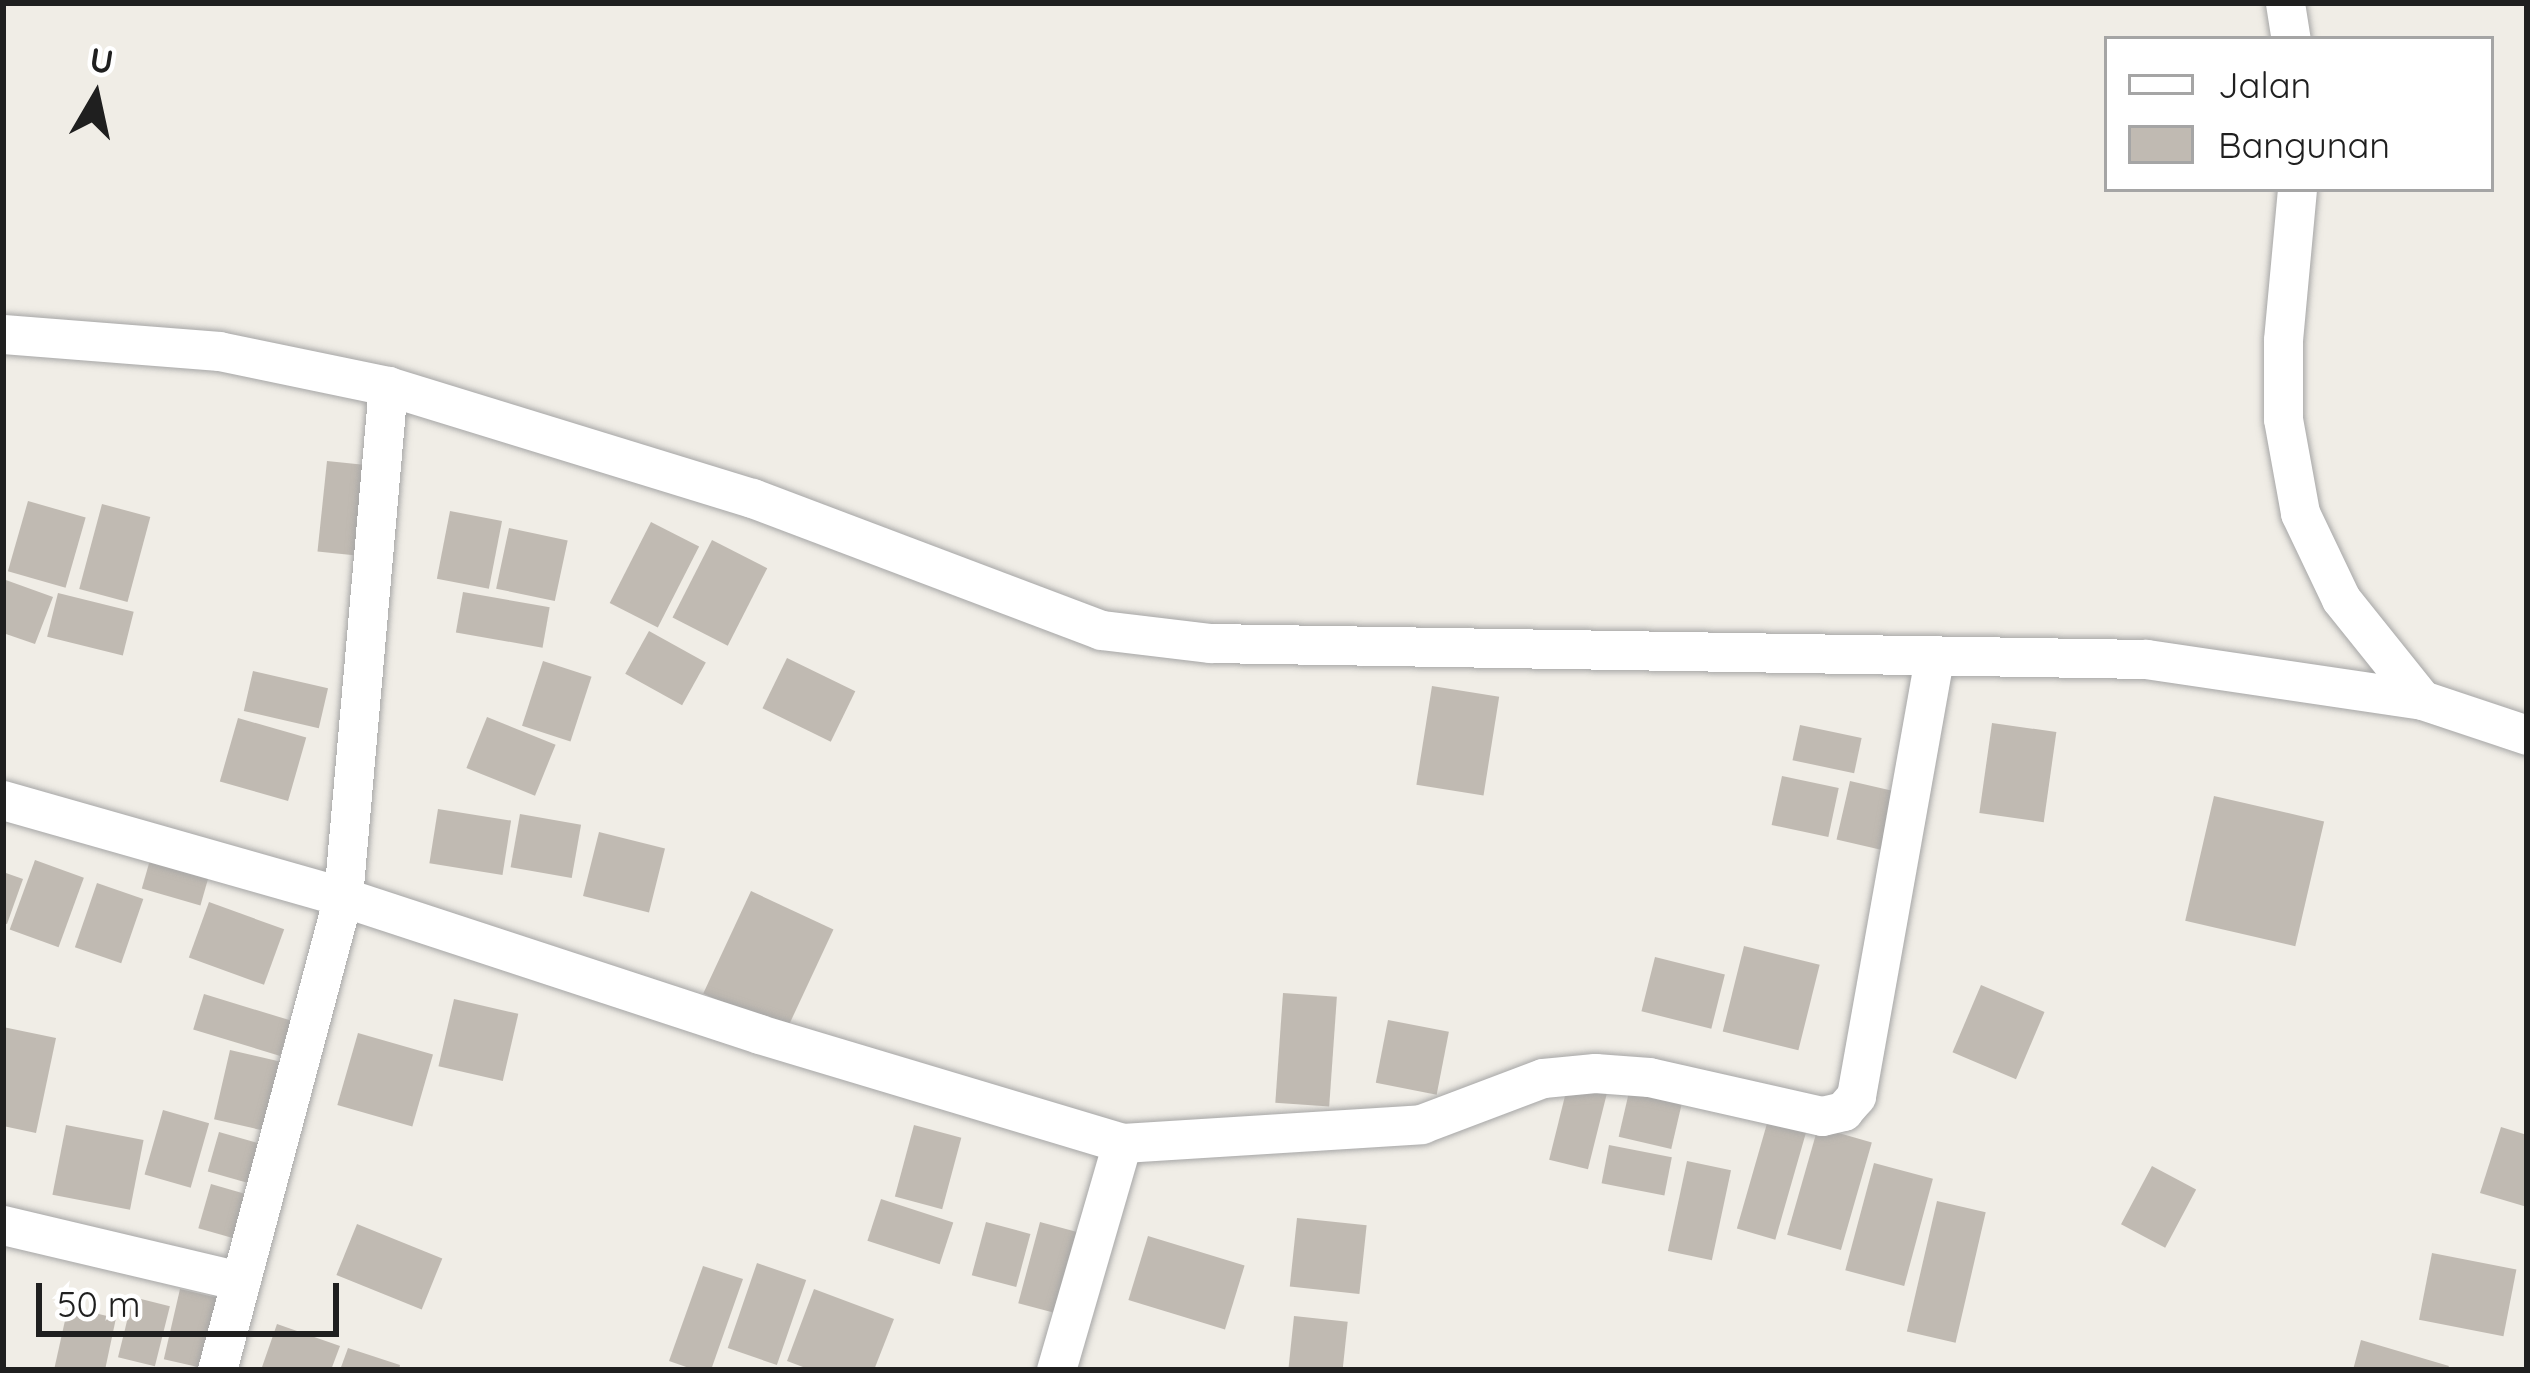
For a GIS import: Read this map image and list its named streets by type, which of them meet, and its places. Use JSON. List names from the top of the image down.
{
  "legend": ["Jalan", "Bangunan"],
  "scale_bar": "50 m",
  "north": "top"
}
